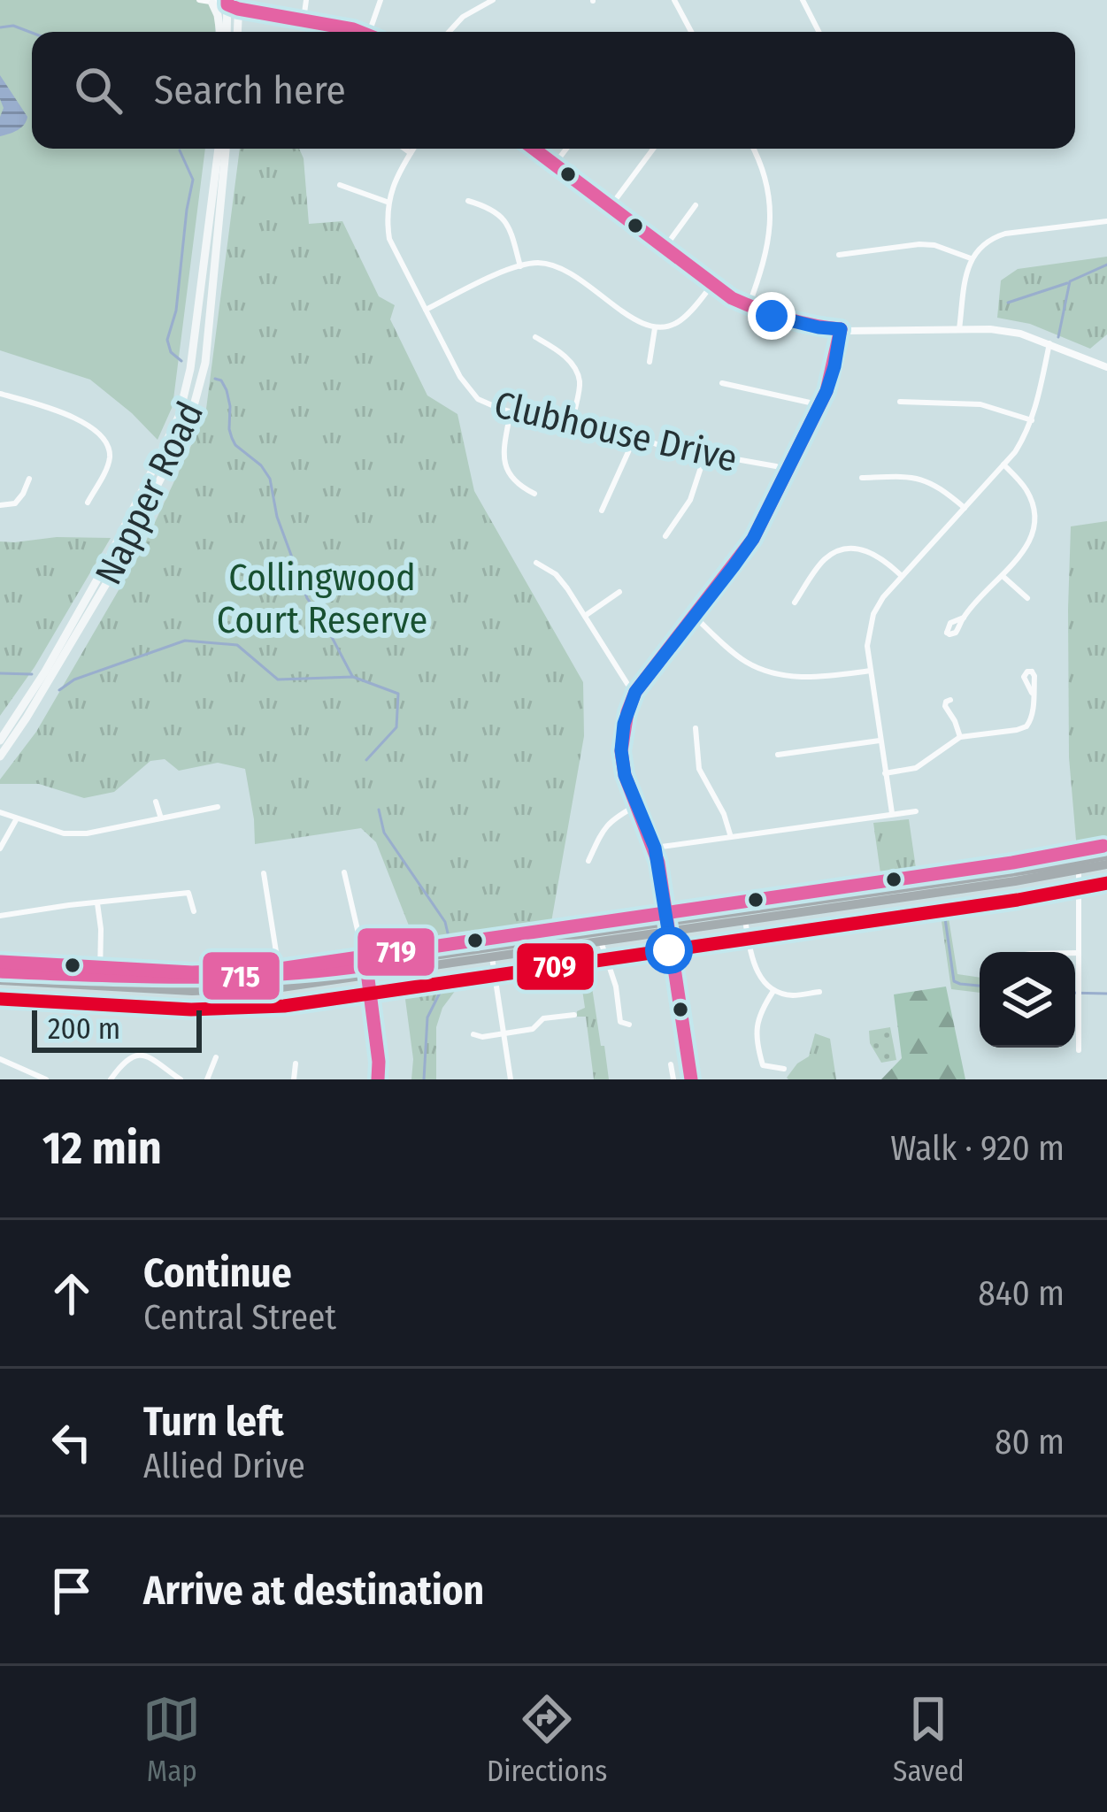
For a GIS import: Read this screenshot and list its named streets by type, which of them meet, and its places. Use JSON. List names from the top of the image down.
{
  "streets": {
    "main road": ["Napper Road"],
    "street": ["Clubhouse Drive"]
  },
  "parks": ["Collingwood Court Reserve"],
  "lines": ["transit line 715", "transit line 719", "transit line 709"],
  "scale_bar": "200 m",
  "page": {
    "search": "Search here",
    "scale": "200 m",
    "heading": ["12 min", "Walk · 920 m"],
    "list": [
      ["Continue", "Central Street", "840 m"],
      ["Turn left", "Allied Drive", "80 m"],
      "Arrive at destination"
    ],
    "nav": ["Map", "Directions", "Saved"]
  }
}
